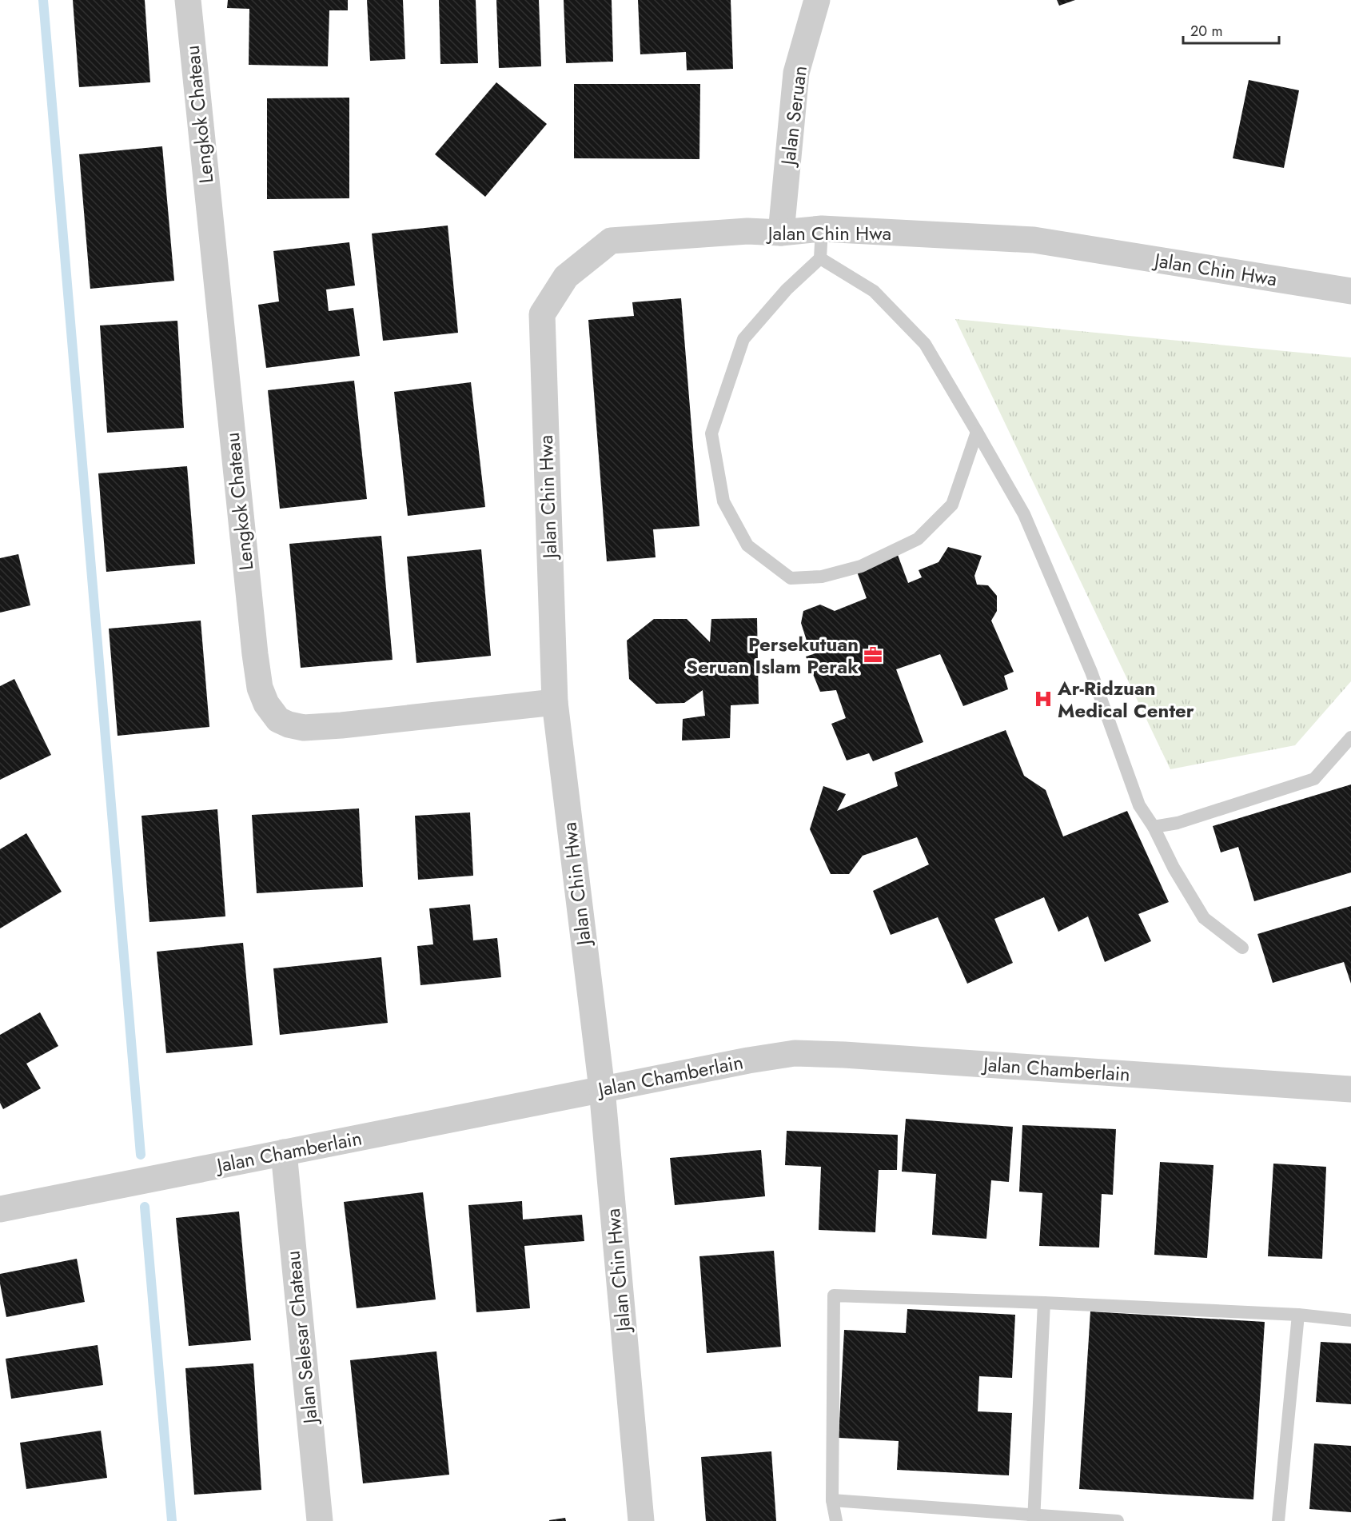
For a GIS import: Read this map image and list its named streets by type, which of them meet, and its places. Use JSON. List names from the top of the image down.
{
  "streets": {
    "street": [
      "Lengkok Chateau",
      "Jalan Seruan",
      "Jalan Chin Hwa",
      "Jalan Chamberlain",
      "Jalan Selesar Chateau"
    ]
  },
  "crossings": [
    ["Lengkok Chateau", "Jalan Chin Hwa"],
    ["Jalan Seruan", "Jalan Chin Hwa"],
    ["Jalan Chin Hwa", "Jalan Chamberlain"],
    ["Jalan Chamberlain", "Jalan Selesar Chateau"]
  ],
  "places": {
    "office": ["Persekutuan Seruan Islam Perak"],
    "hospital": ["Ar-Ridzuan Medical Center"]
  },
  "scale_bar": "20 m"
}
